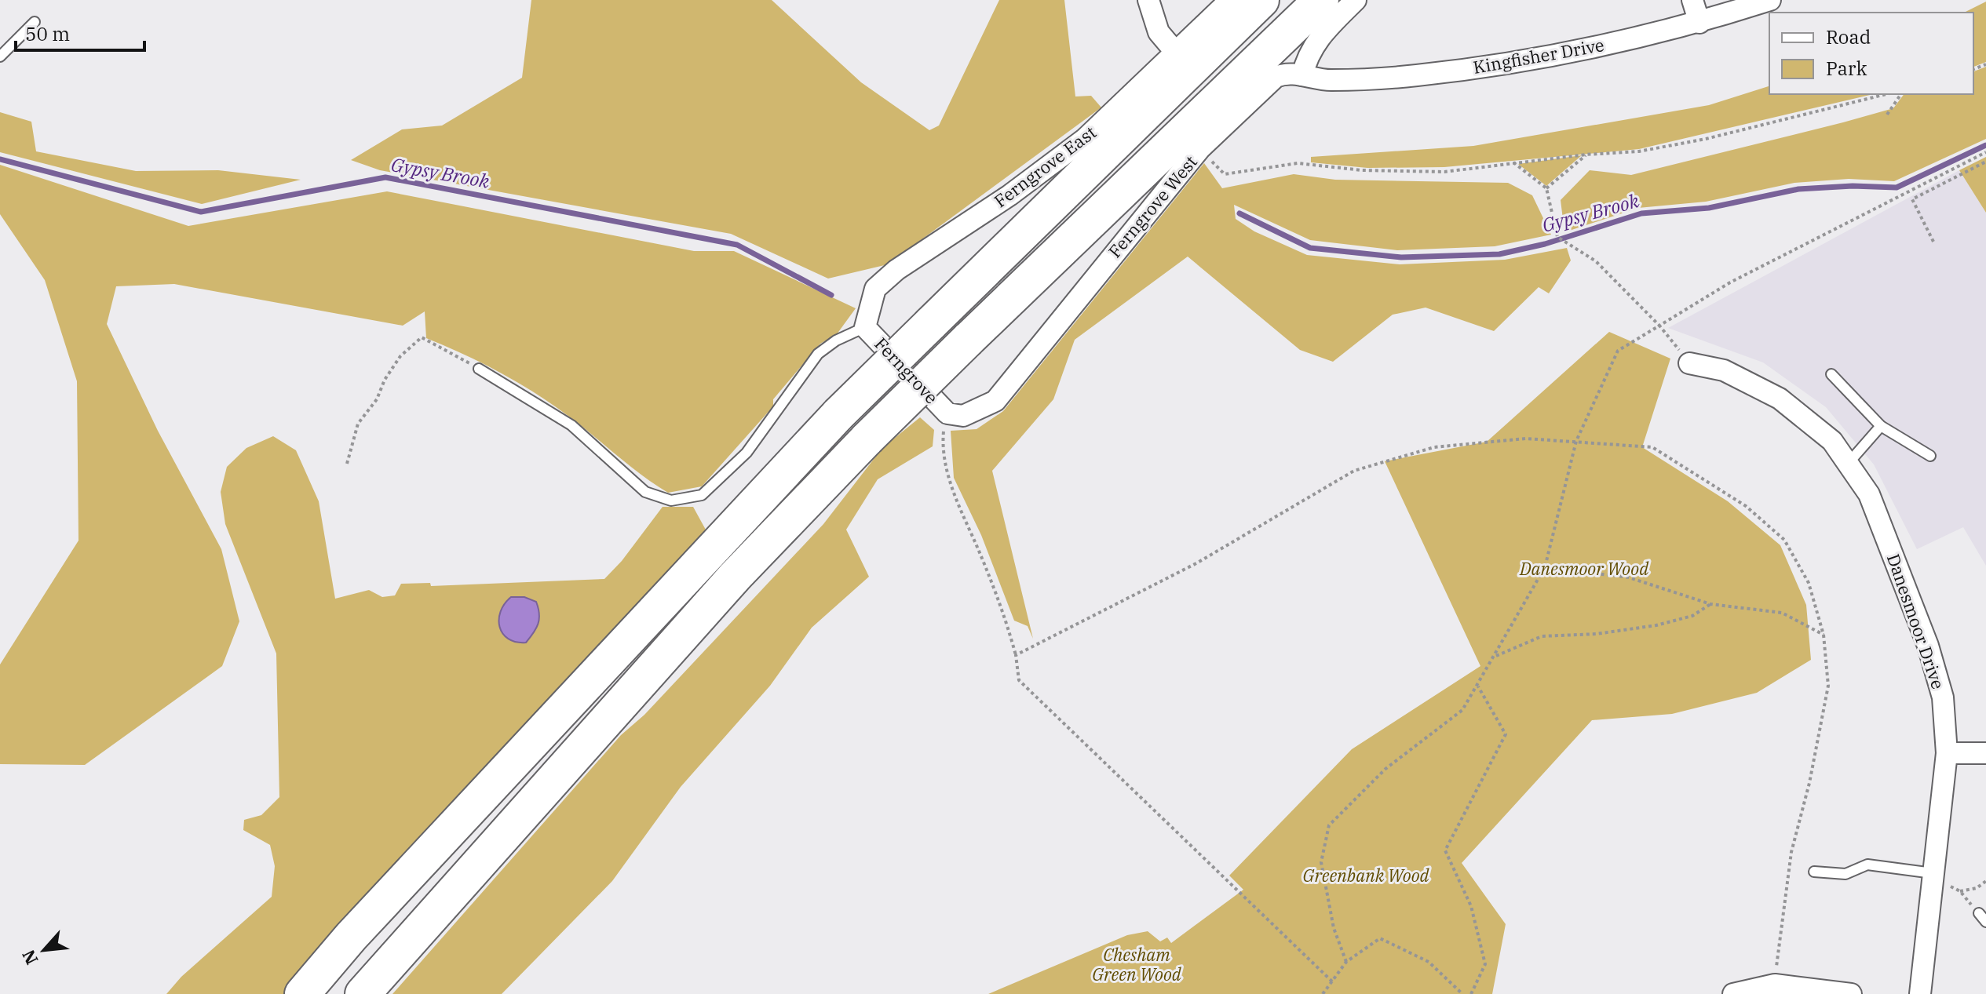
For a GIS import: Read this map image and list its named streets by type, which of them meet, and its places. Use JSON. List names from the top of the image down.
{
  "streets": {
    "street": [
      "Kingfisher Drive",
      "Ferngrove East",
      "Ferngrove West",
      "Ferngrove",
      "Danesmoor Drive"
    ]
  },
  "crossings": [
    ["Kingfisher Drive", "Ferngrove West"],
    ["Ferngrove East", "Ferngrove"],
    ["Ferngrove West", "Ferngrove"]
  ],
  "water": ["Gypsy Brook"],
  "parks": ["Danesmoor Wood", "Greenbank Wood", "Chesham Green Wood"],
  "legend": ["Road", "Park"],
  "scale_bar": "50 m",
  "north": "bottom left"
}
